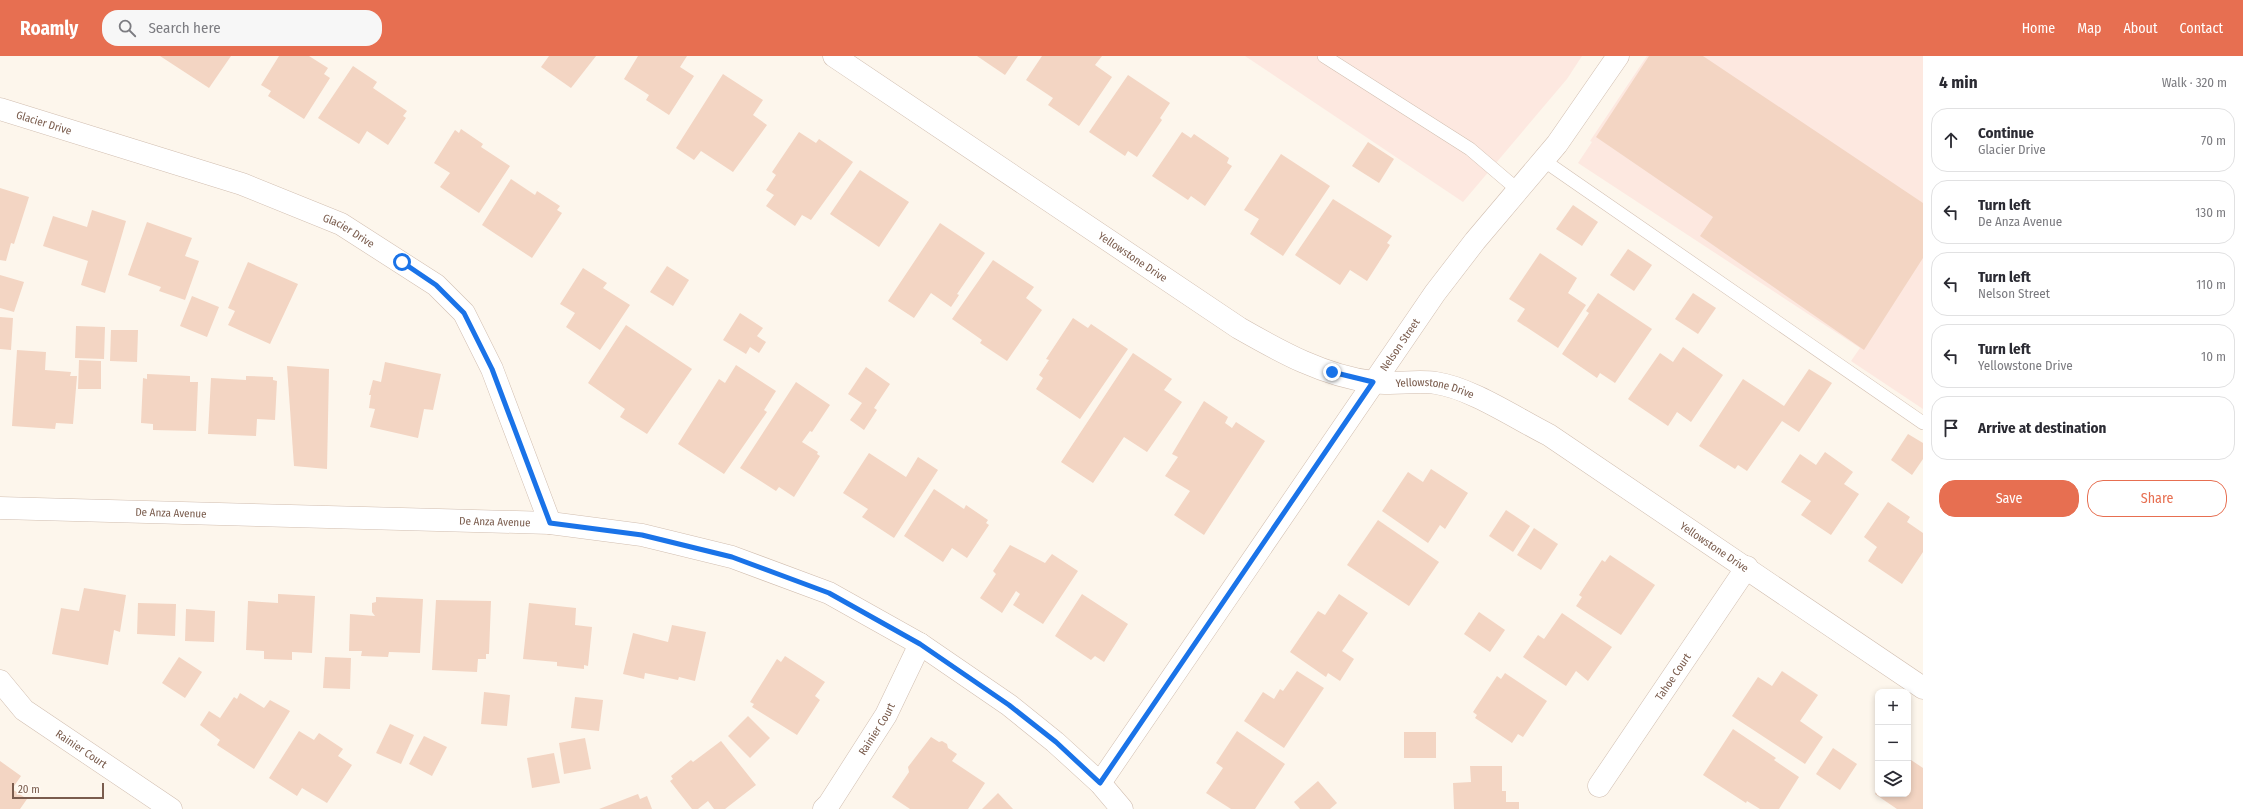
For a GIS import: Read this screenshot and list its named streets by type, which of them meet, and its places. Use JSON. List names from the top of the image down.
{
  "streets": {
    "street": [
      "Glacier Drive",
      "Yellowstone Drive",
      "Nelson Street",
      "De Anza Avenue",
      "Tahoe Court",
      "Rainier Court"
    ]
  },
  "crossings": [
    ["Glacier Drive", "De Anza Avenue"],
    ["Yellowstone Drive", "Nelson Street"],
    ["Yellowstone Drive", "Tahoe Court"],
    ["Nelson Street", "De Anza Avenue"],
    ["De Anza Avenue", "Rainier Court"]
  ],
  "scale_bar": "20 m",
  "page": {
    "header": "Roamly",
    "search": "Search here",
    "nav": [
      "Home",
      "Map",
      "About",
      "Contact"
    ],
    "heading": ["4 min", "Walk · 320 m"],
    "list": [
      ["Continue", "Glacier Drive", "70 m"],
      ["Turn left", "De Anza Avenue", "130 m"],
      ["Turn left", "Nelson Street", "110 m"],
      ["Turn left", "Yellowstone Drive", "10 m"],
      "Arrive at destination"
    ],
    "buttons": ["Save", "Share"],
    "map_buttons": ["+", "−"],
    "scale": "20 m"
  }
}
